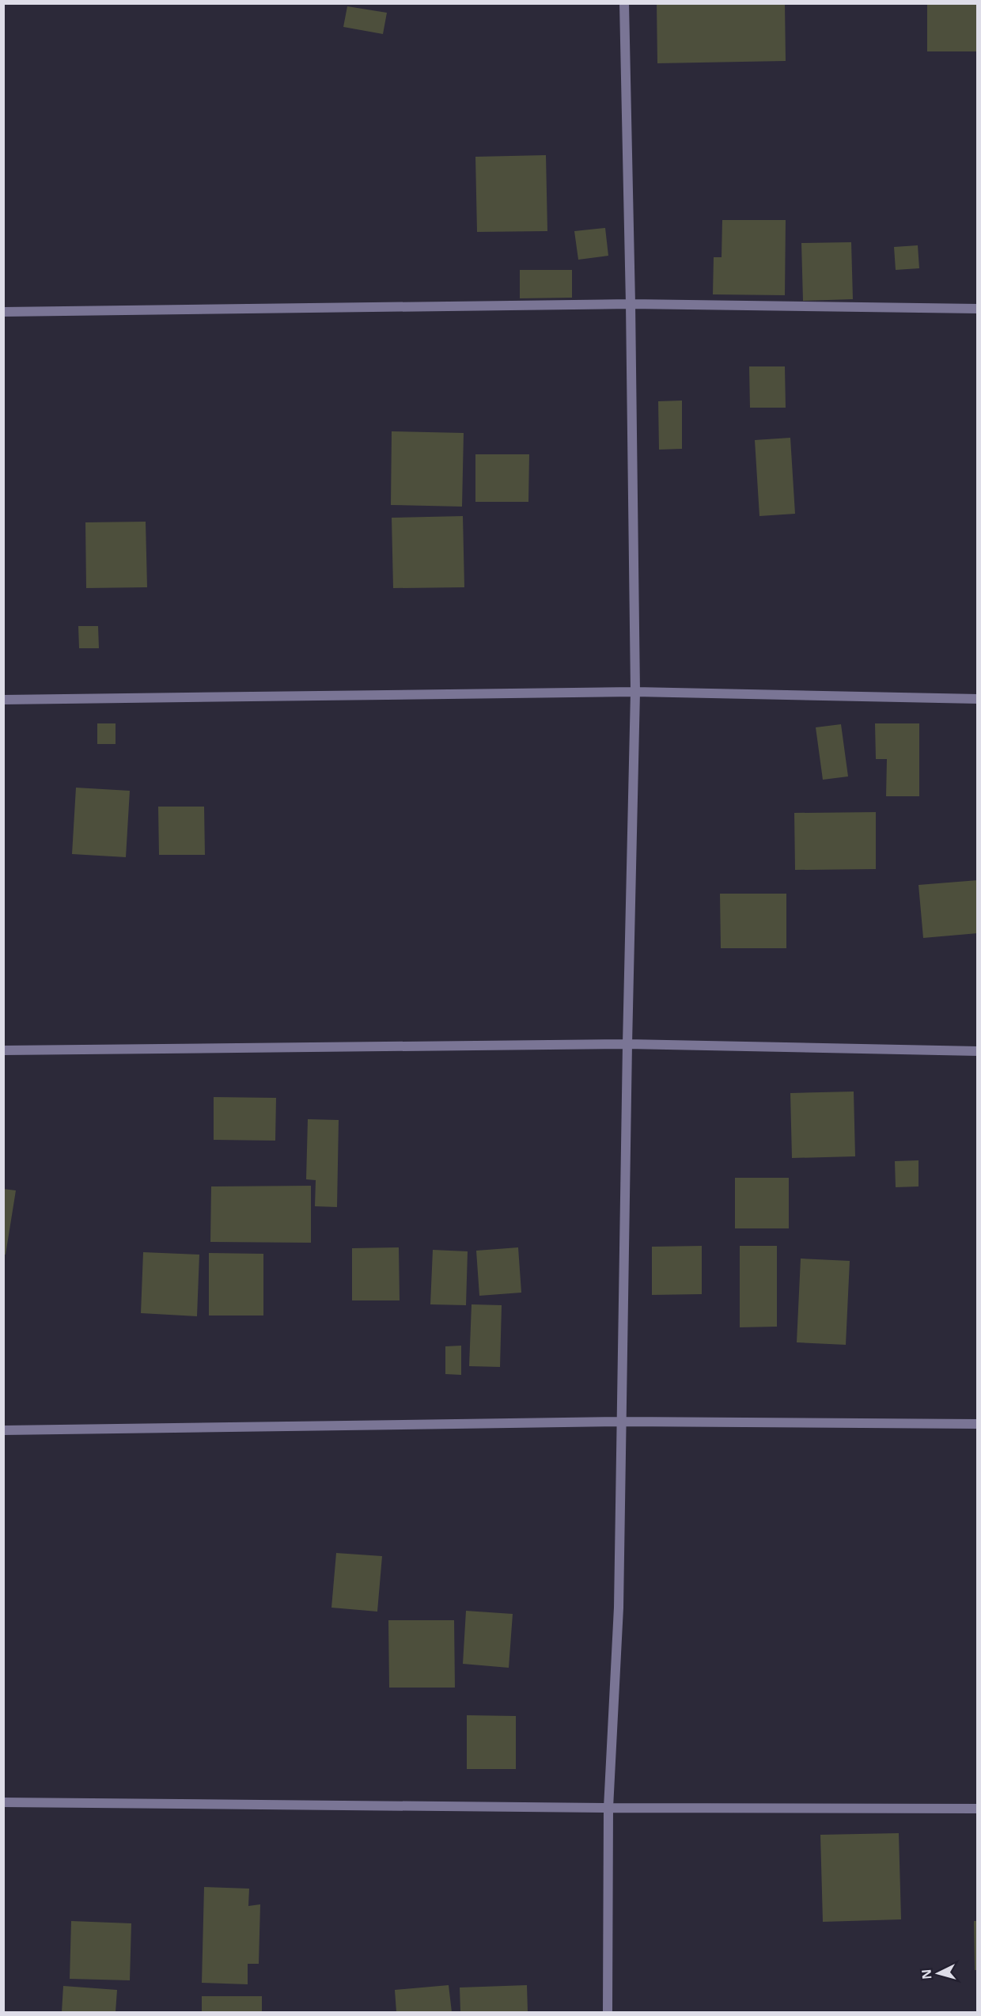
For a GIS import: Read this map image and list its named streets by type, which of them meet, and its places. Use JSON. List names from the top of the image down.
{
  "north": "left"
}
